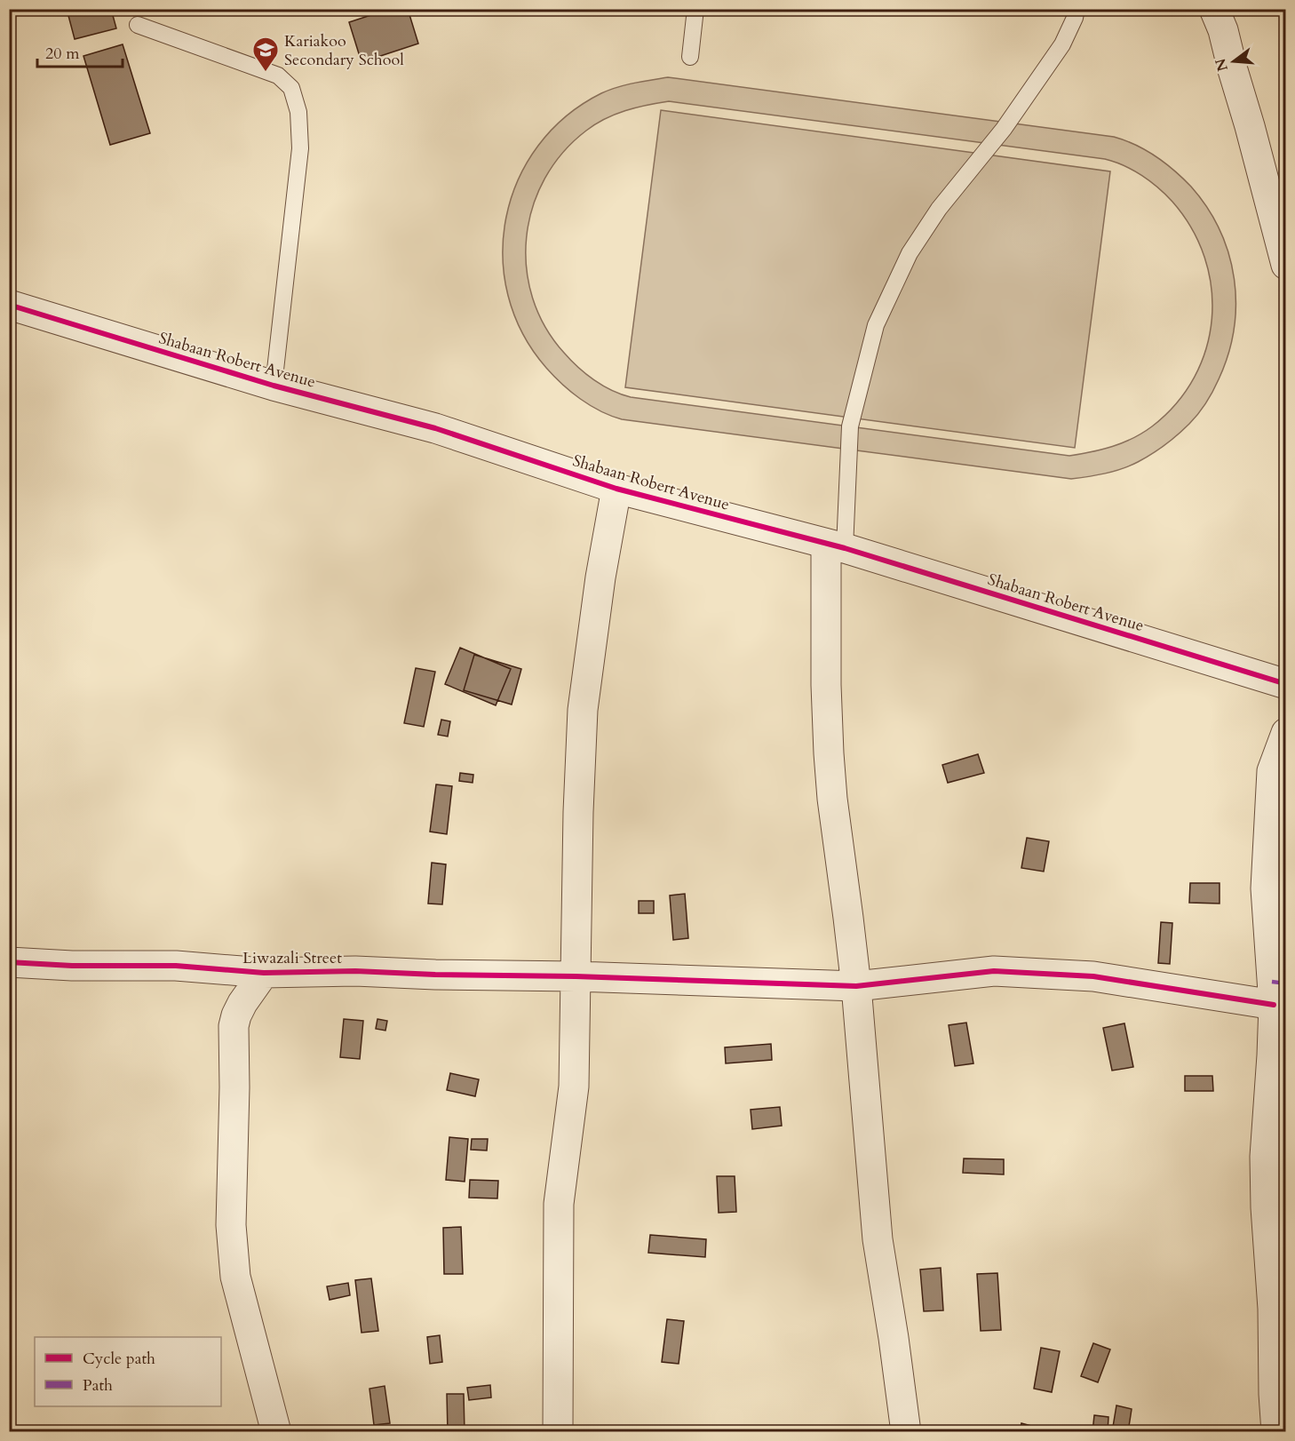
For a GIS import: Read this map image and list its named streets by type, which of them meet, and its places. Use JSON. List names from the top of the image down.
{
  "streets": {
    "street": ["Shabaan Robert Avenue", "Liwazali Street"]
  },
  "places": {
    "school or university": ["Kariakoo Secondary School"]
  },
  "legend": ["Cycle path", "Path"],
  "scale_bar": "20 m",
  "north": "left"
}
